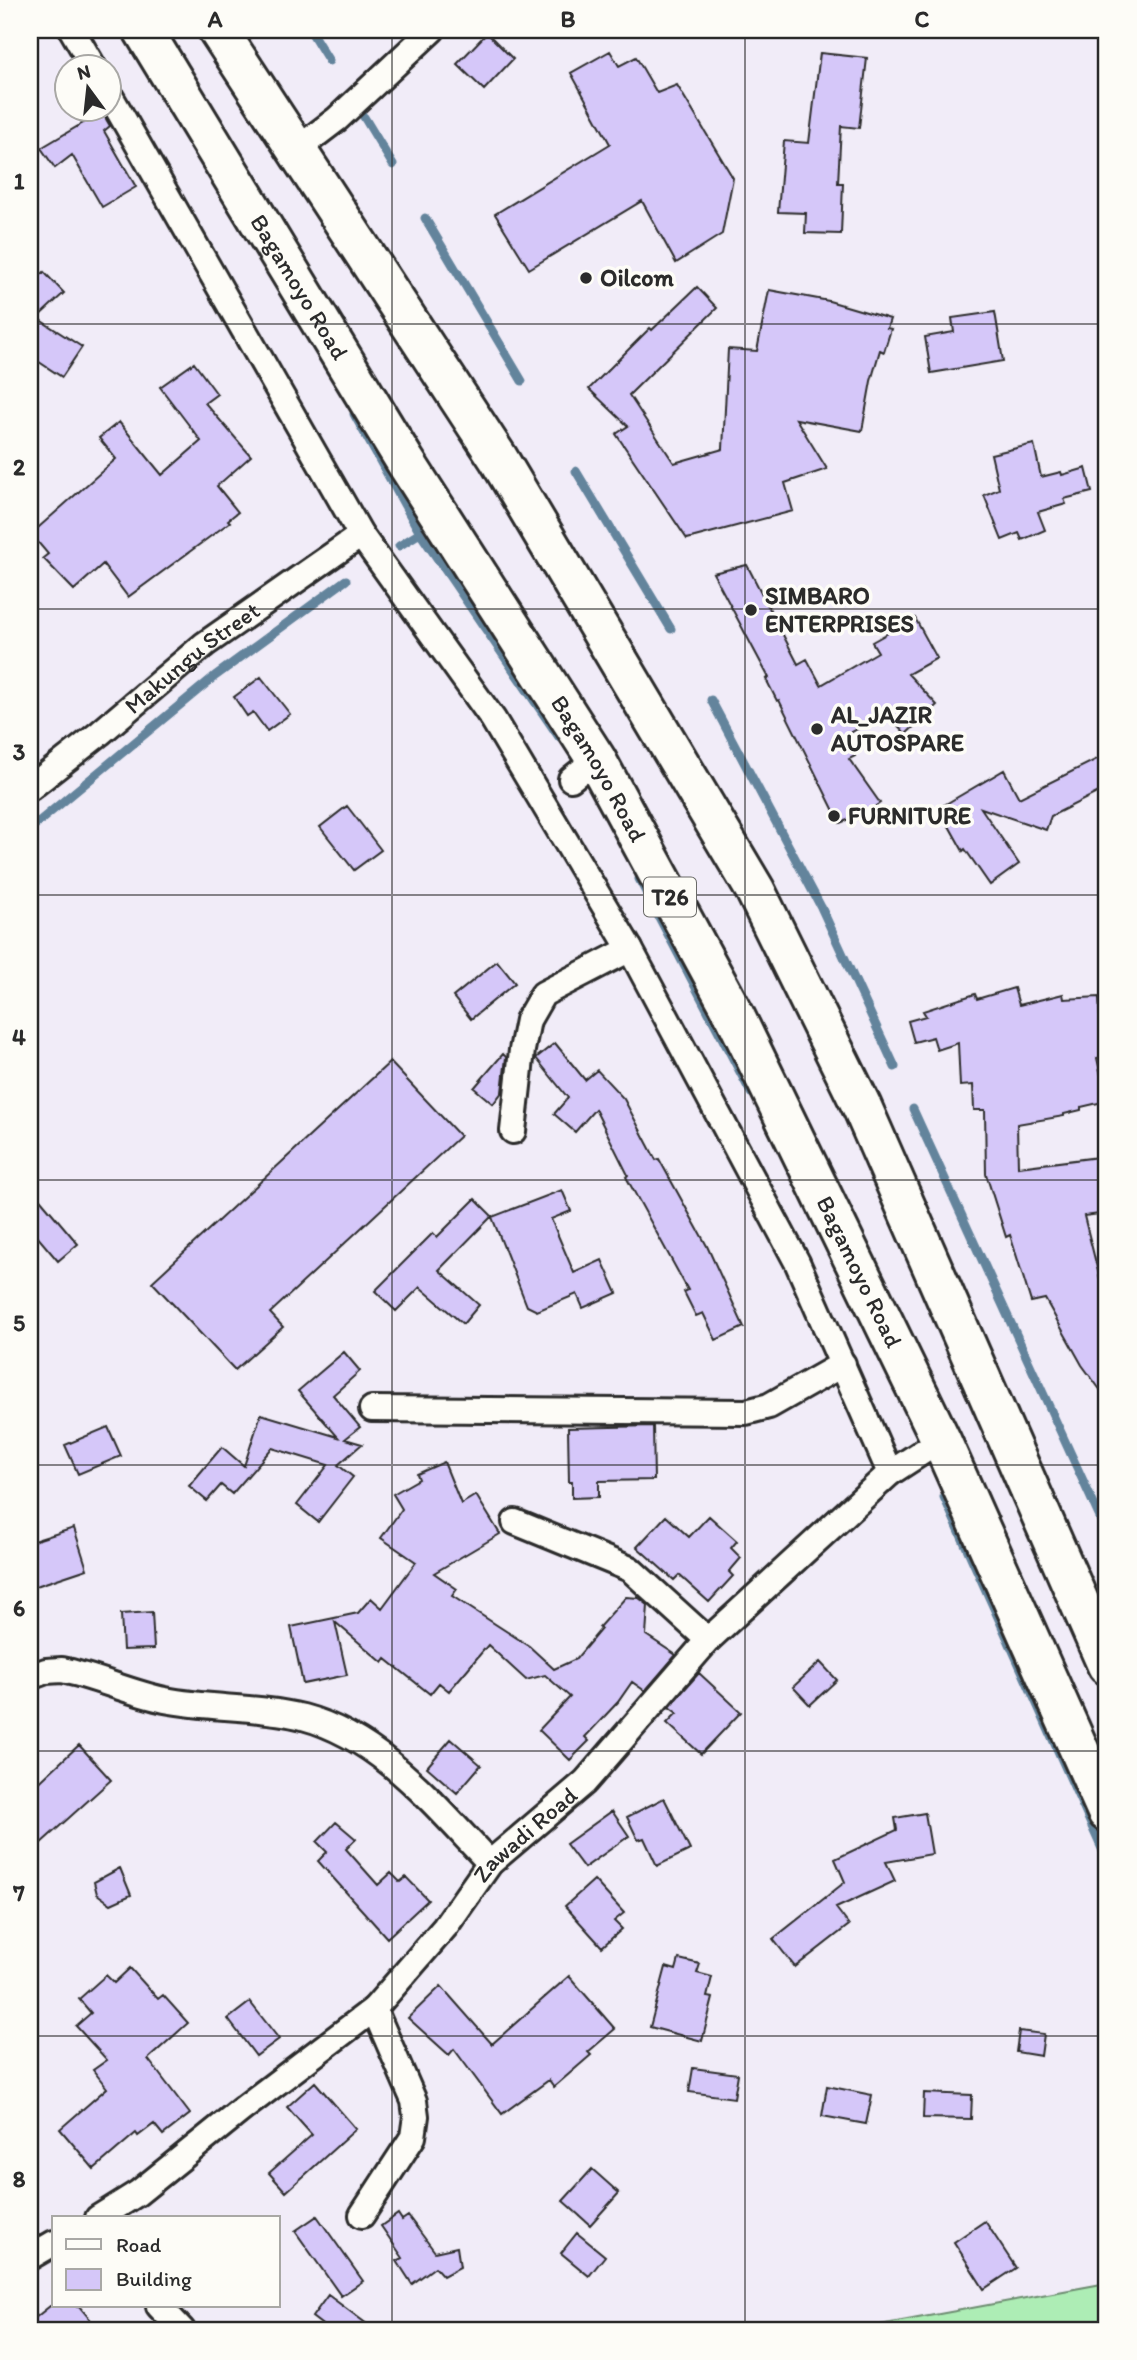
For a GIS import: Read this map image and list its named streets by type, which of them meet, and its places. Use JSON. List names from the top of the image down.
{
  "streets": {
    "highway": ["Bagamoyo Road", "T26"],
    "street": ["Makungu Street", "Zawadi Road"]
  },
  "crossings": [
    ["Bagamoyo Road", "Zawadi Road"]
  ],
  "places": [
    "Oilcom",
    "SIMBARO ENTERPRISES",
    "AL_JAZIR AUTOSPARE",
    "FURNITURE"
  ],
  "legend": ["Road", "Building"],
  "north": "top",
  "grid": {
    "columns": ["A", "B", "C"],
    "rows": [
      "1",
      "2",
      "3",
      "4",
      "5",
      "6",
      "7",
      "8"
    ]
  }
}
